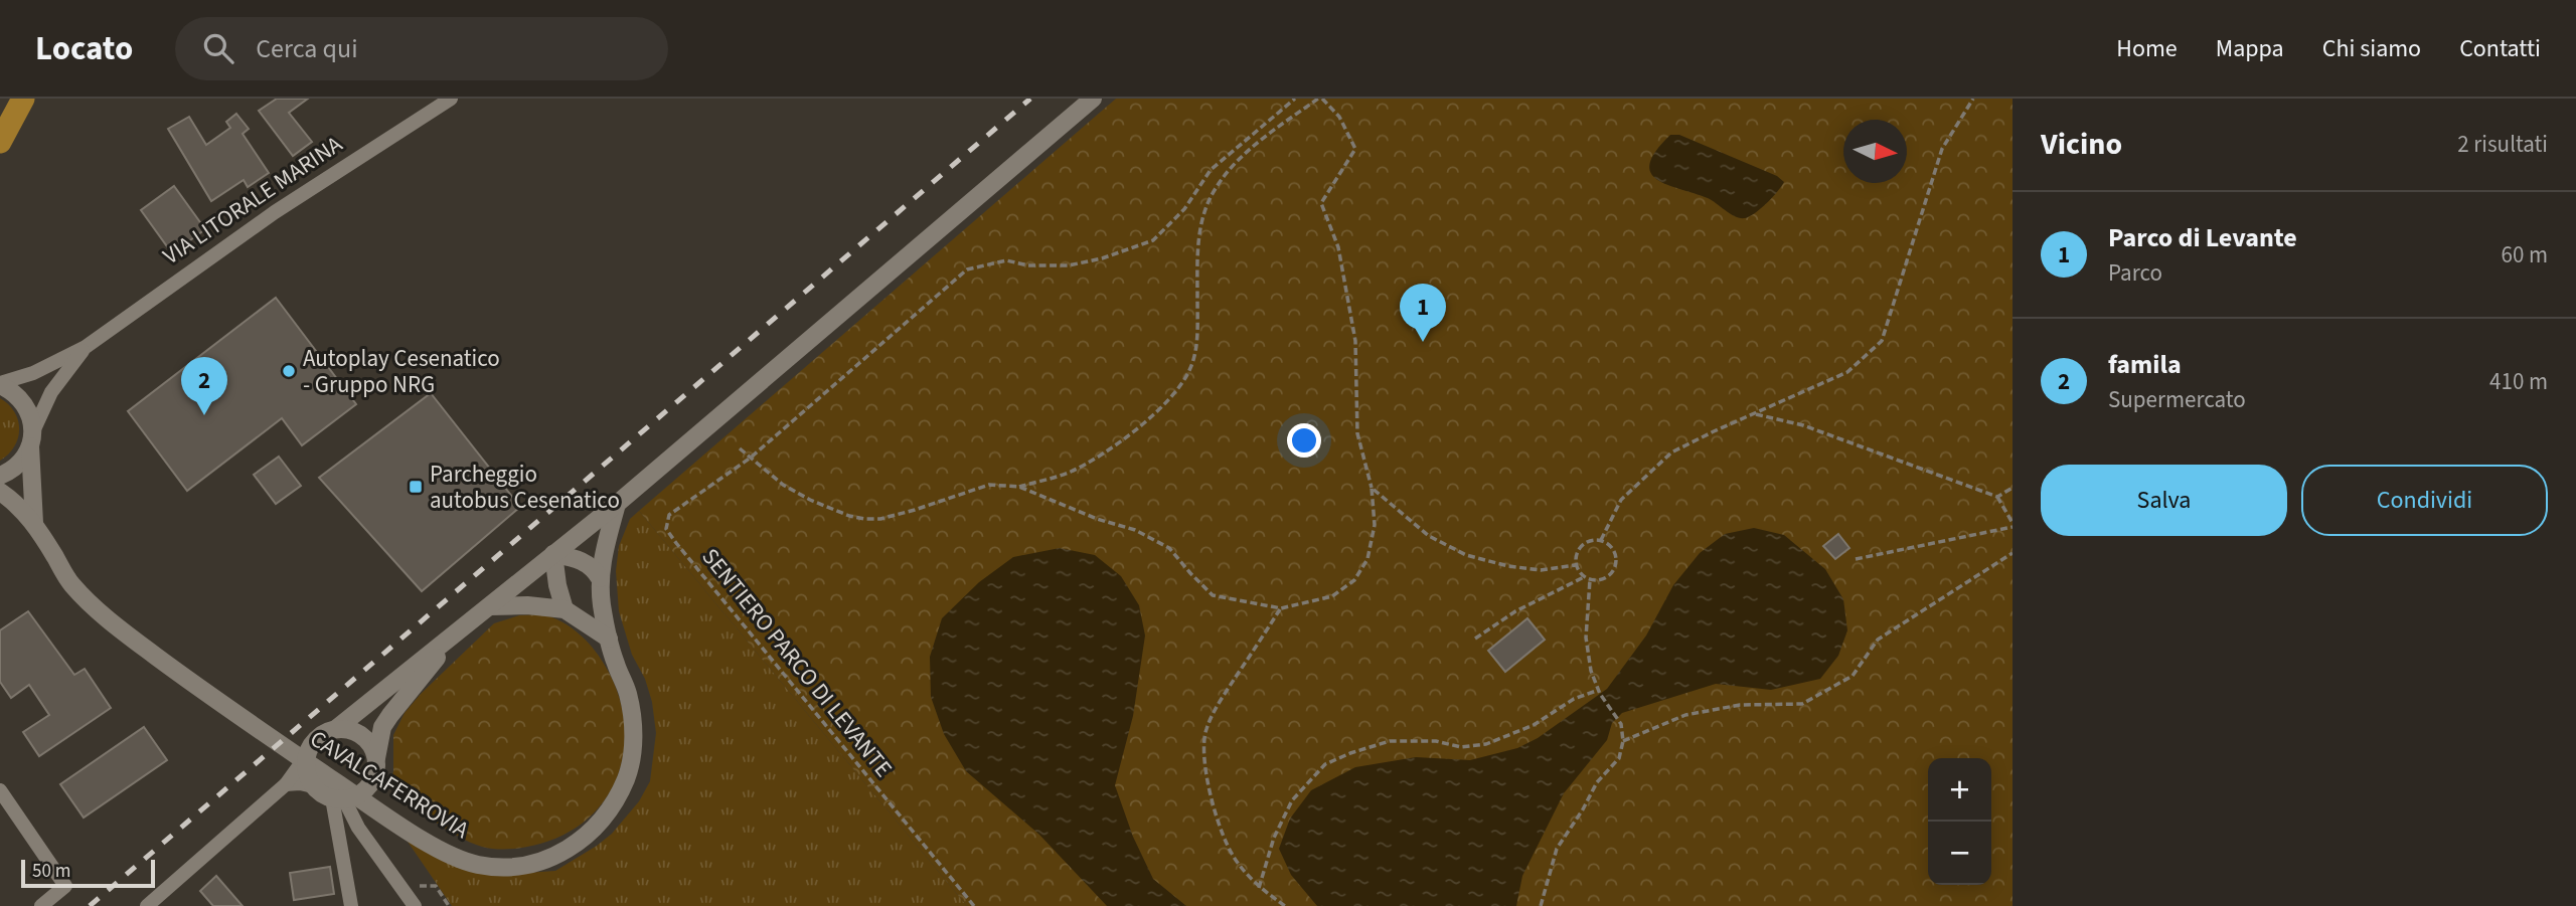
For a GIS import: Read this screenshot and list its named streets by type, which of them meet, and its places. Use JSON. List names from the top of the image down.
{
  "streets": {
    "street": ["VIA LITORALE MARINA", "CAVALCAFERROVIA"],
    "path": ["SENTIERO PARCO DI LEVANTE"]
  },
  "places": {
    "other": ["Autoplay Cesenatico - Gruppo NRG"],
    "transit": ["Parcheggio autobus Cesenatico"]
  },
  "scale_bar": "50 m",
  "north": "right",
  "page": {
    "header": "Locato",
    "search": "Cerca qui",
    "nav": [
      "Home",
      "Mappa",
      "Chi siamo",
      "Contatti"
    ],
    "heading": ["Vicino", "2 risultati"],
    "list": [
      {
        "mark": "1",
        "name": "Parco di Levante",
        "note": "Parco",
        "value": "60 m"
      },
      {
        "mark": "2",
        "name": "famila",
        "note": "Supermercato",
        "value": "410 m"
      }
    ],
    "pins": ["1", "2"],
    "buttons": ["Salva", "Condividi"],
    "map_buttons": ["+", "−"],
    "scale": "50 m"
  }
}
